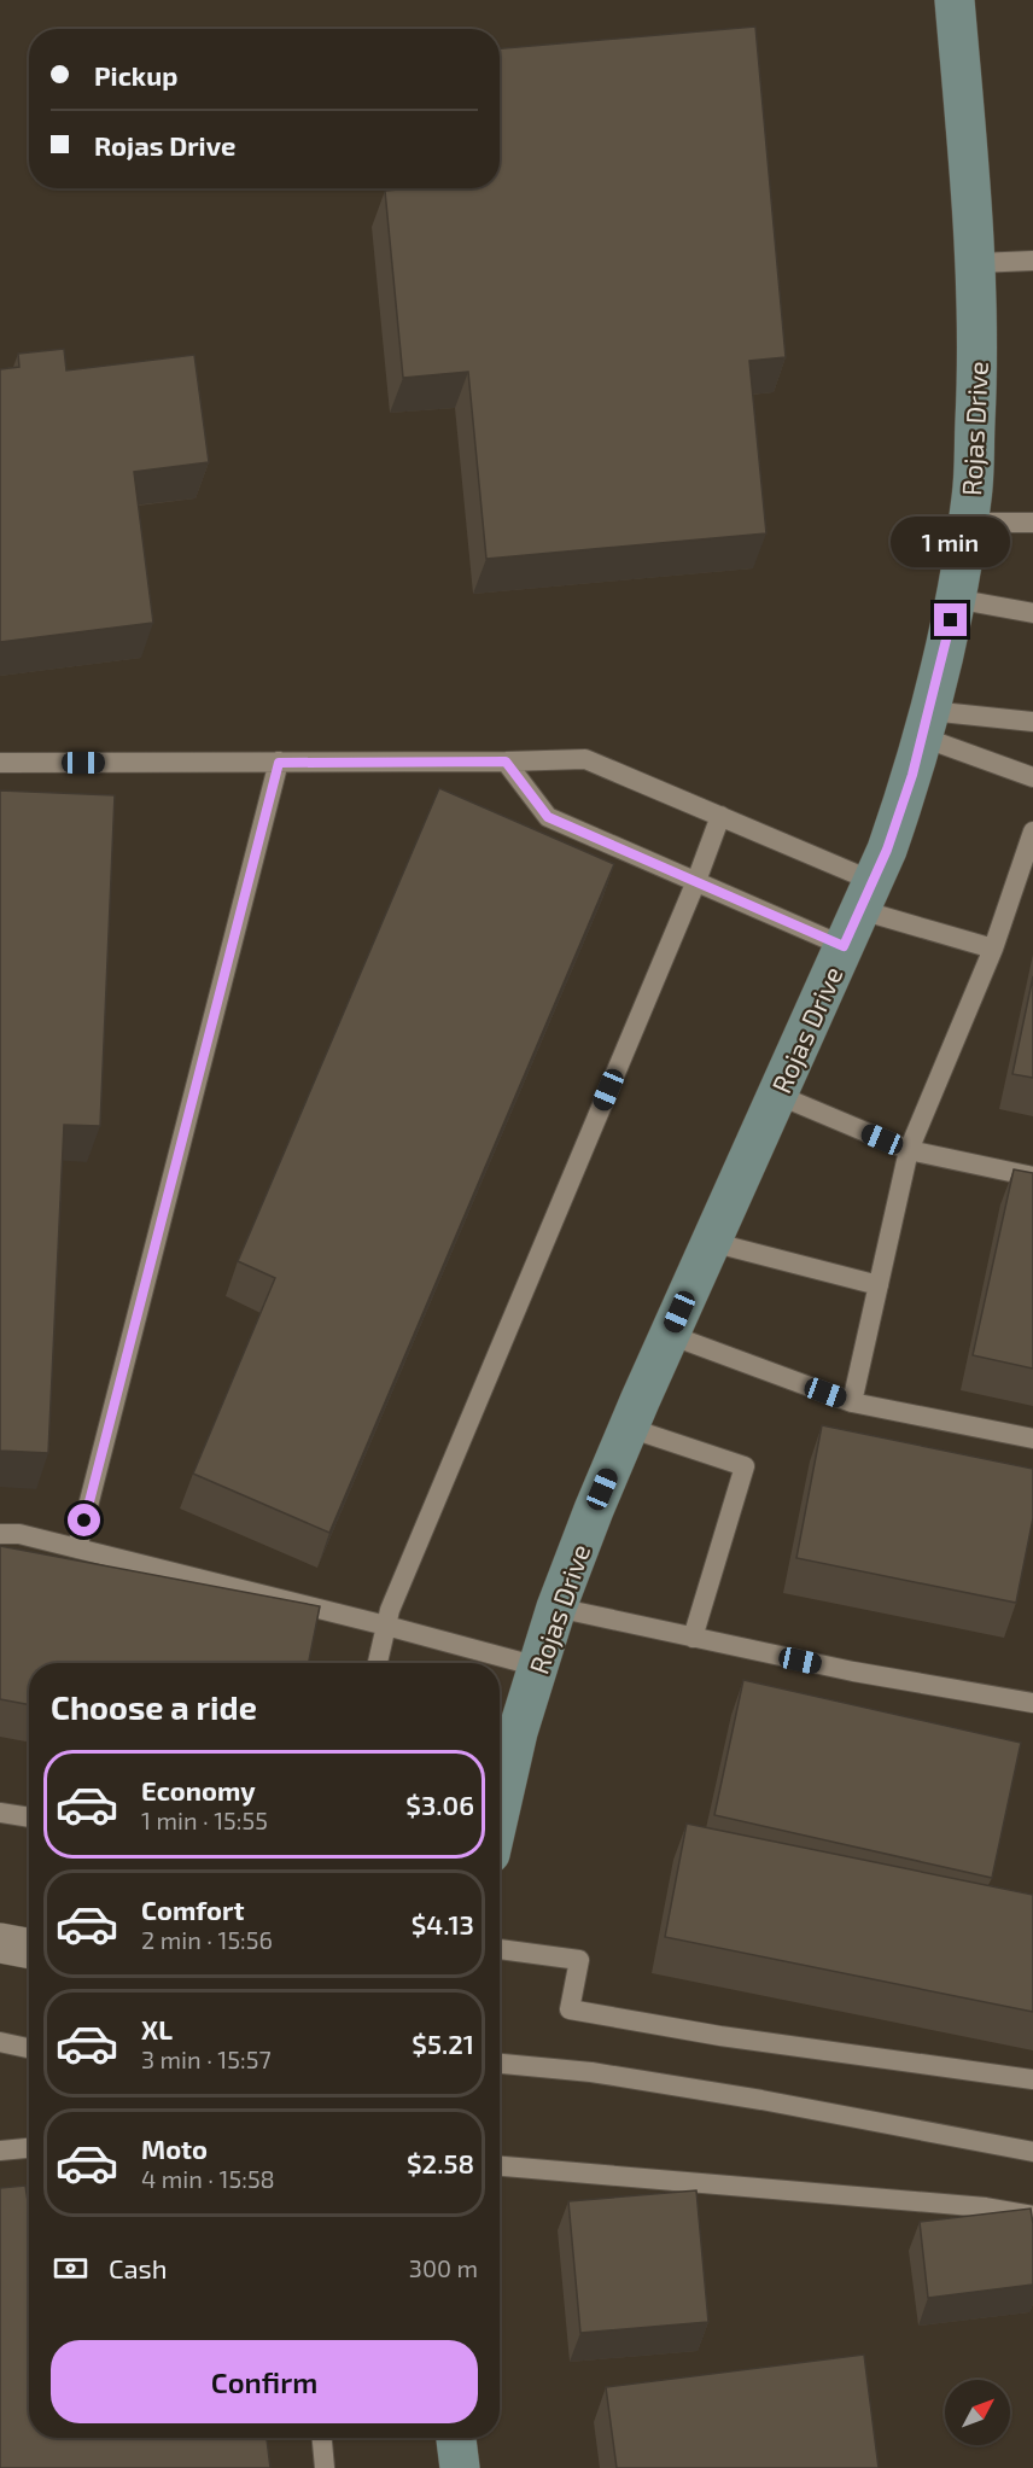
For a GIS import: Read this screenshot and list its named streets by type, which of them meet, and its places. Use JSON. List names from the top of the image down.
{
  "streets": {
    "street": ["Rojas Drive"]
  },
  "north": "top right",
  "page": {
    "banner": ["Pickup", "Rojas Drive"],
    "bubble": "1 min",
    "heading": "Choose a ride",
    "list": [
      {
        "name": "Economy",
        "note": "1 min · 15:55",
        "value": "$3.06"
      },
      {
        "name": "Comfort",
        "note": "2 min · 15:56",
        "value": "$4.13"
      },
      {
        "name": "XL",
        "note": "3 min · 15:57",
        "value": "$5.21"
      },
      {
        "name": "Moto",
        "note": "4 min · 15:58",
        "value": "$2.58"
      }
    ],
    "pay": ["Cash", "300 m"],
    "buttons": "Confirm"
  }
}
